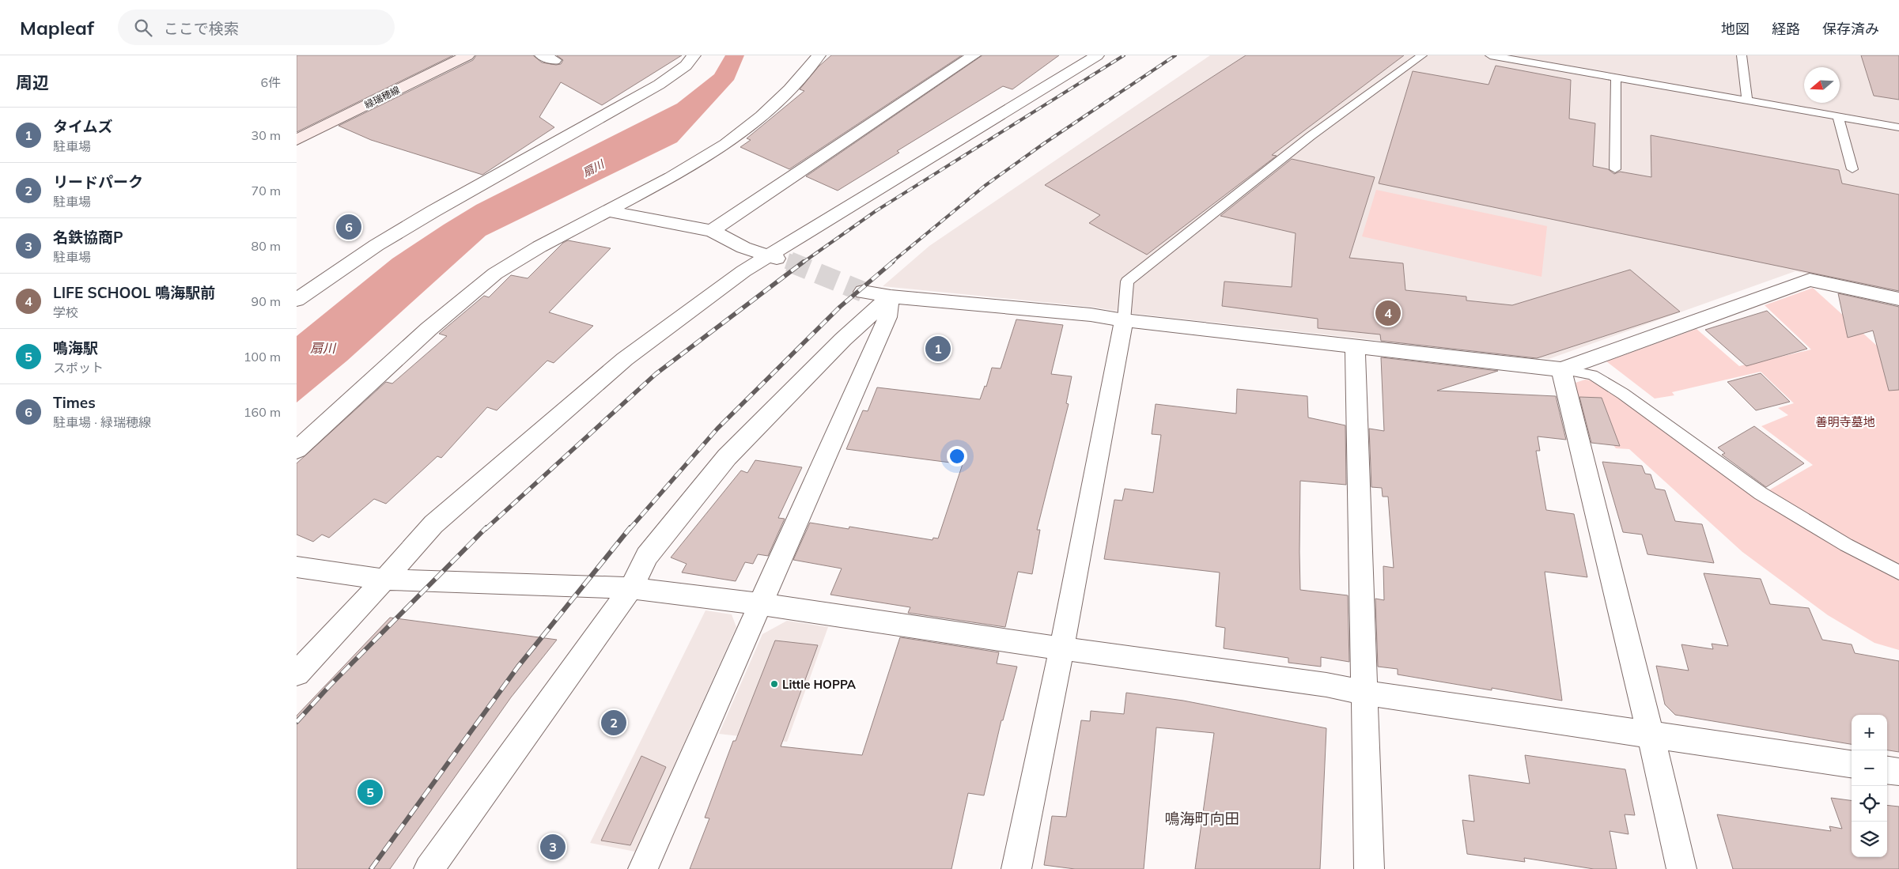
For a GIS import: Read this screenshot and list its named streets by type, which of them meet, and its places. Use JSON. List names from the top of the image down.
{
  "streets": {
    "main road": ["緑瑞穂線"]
  },
  "districts": ["鳴海町向田"],
  "water": ["扇川"],
  "parks": ["善明寺墓地"],
  "places": ["Little HOPPA"],
  "north": "left",
  "page": {
    "header": "Mapleaf",
    "search": "ここで検索",
    "nav": ["地図", "経路", "保存済み"],
    "heading": ["周辺", "6件"],
    "list": [
      {
        "mark": "1",
        "name": "タイムズ",
        "note": "駐車場",
        "value": "30 m"
      },
      {
        "mark": "2",
        "name": "リードパーク",
        "note": "駐車場",
        "value": "70 m"
      },
      {
        "mark": "3",
        "name": "名鉄協商P",
        "note": "駐車場",
        "value": "80 m"
      },
      {
        "mark": "4",
        "name": "LIFE SCHOOL 鳴海駅前",
        "note": "学校",
        "value": "90 m"
      },
      {
        "mark": "5",
        "name": "鳴海駅",
        "note": "スポット",
        "value": "100 m"
      },
      {
        "mark": "6",
        "name": "Times",
        "note": "駐車場 · 緑瑞穂線",
        "value": "160 m"
      }
    ],
    "pins": [
      "6",
      "4",
      "1",
      "2",
      "5",
      "3"
    ],
    "map_buttons": ["+", "−"]
  }
}
